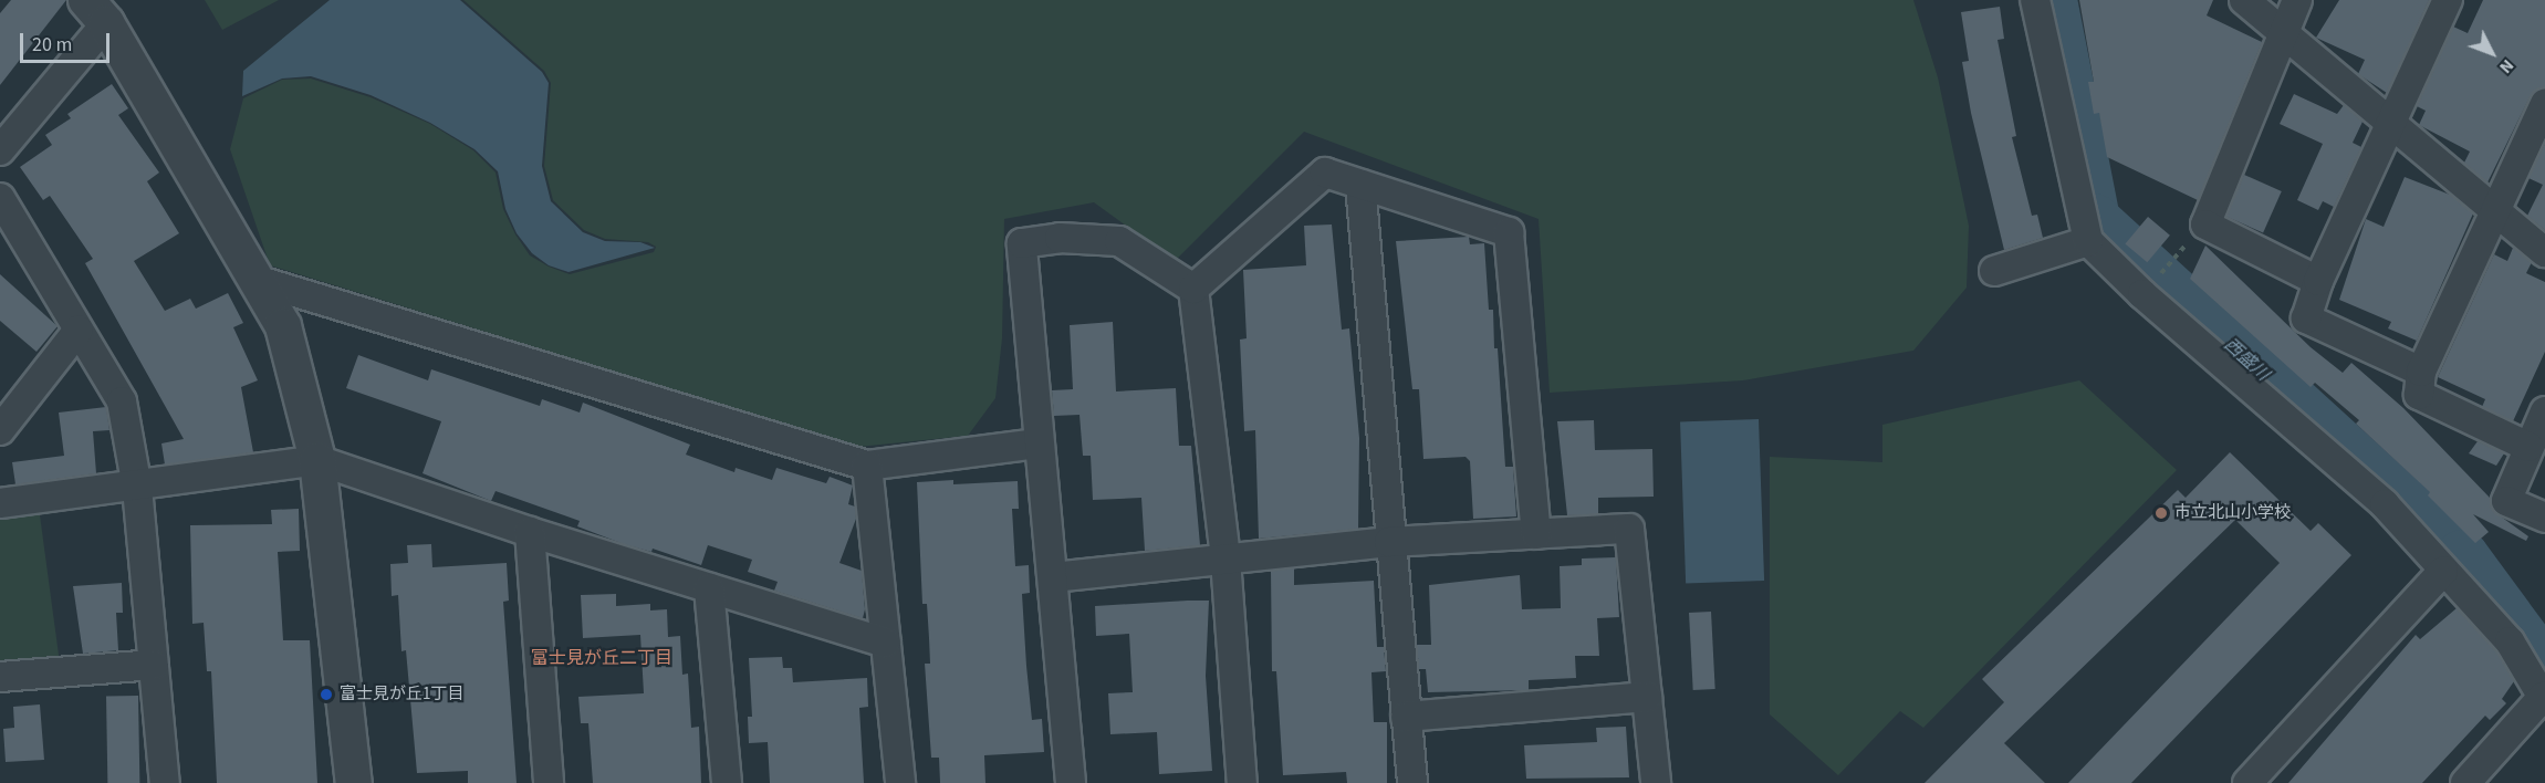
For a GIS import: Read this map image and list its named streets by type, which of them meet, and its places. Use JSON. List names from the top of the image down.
{
  "districts": ["富士見が丘二丁目"],
  "water": ["西盛川"],
  "places": ["市立北山小学校", "富士見が丘1丁目"],
  "scale_bar": "20 m",
  "north": "bottom right"
}
